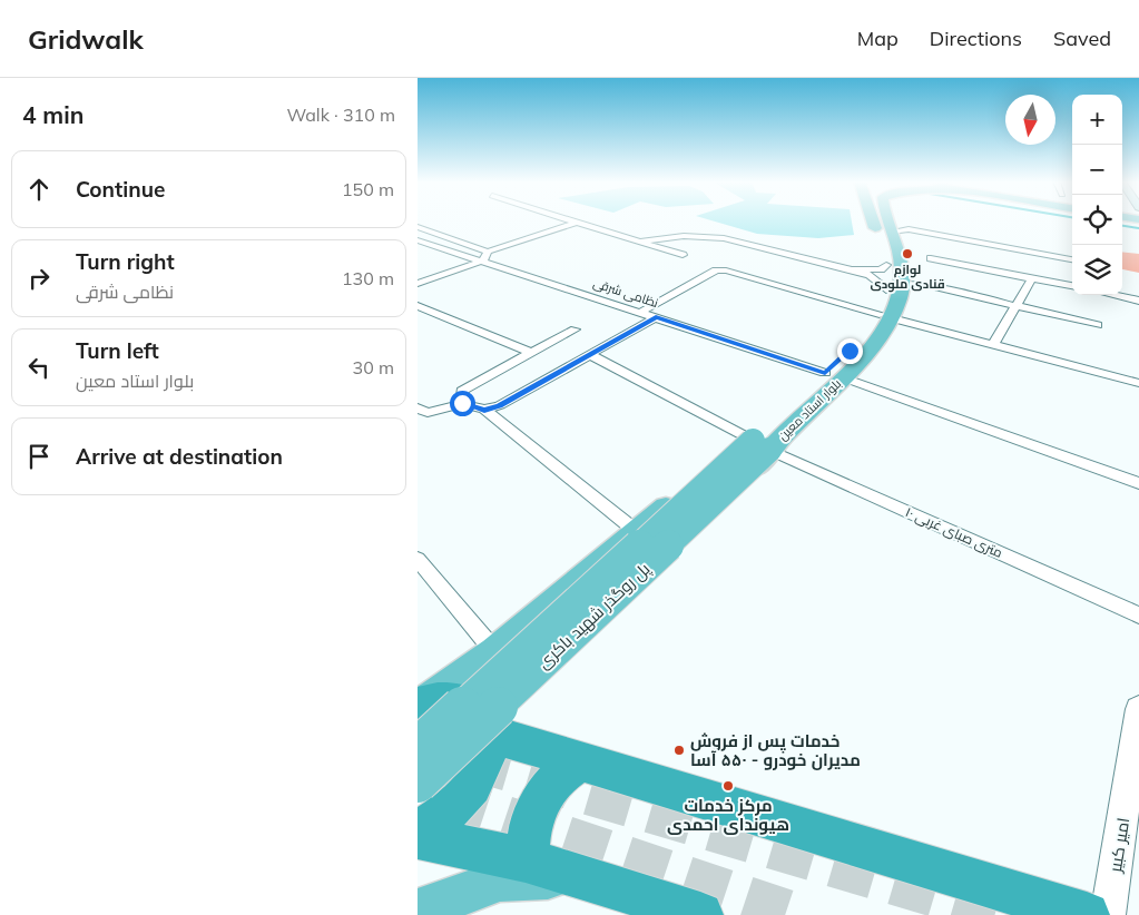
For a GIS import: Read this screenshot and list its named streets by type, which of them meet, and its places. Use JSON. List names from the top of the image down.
{
  "streets": {
    "main road": ["بلوار استاد معین", "پل روگذر شهید باکری"],
    "street": ["نظامی شرقی", "۱۰ متری صبای غربی", "امیر کبیر"]
  },
  "crossings": [
    ["نظامی شرقی", "بلوار استاد معین"],
    ["بلوار استاد معین", "۱۰ متری صبای غربی"],
    ["بلوار استاد معین", "پل روگذر شهید باکری"],
    ["۱۰ متری صبای غربی", "پل روگذر شهید باکری"]
  ],
  "places": ["لوازم قنادی ملودی", "خدمات پس از فروش مدیران خودرو - ۵۵۰ آسا", "مرکز خدمات هیوندای احمدی"],
  "north": "bottom",
  "page": {
    "header": "Gridwalk",
    "nav": ["Map", "Directions", "Saved"],
    "heading": ["4 min", "Walk · 310 m"],
    "map_buttons": ["+", "−"],
    "list": [
      ["Continue", "150 m"],
      ["Turn right", "نظامی شرقی", "130 m"],
      ["Turn left", "بلوار استاد معین", "30 m"],
      "Arrive at destination"
    ]
  }
}
